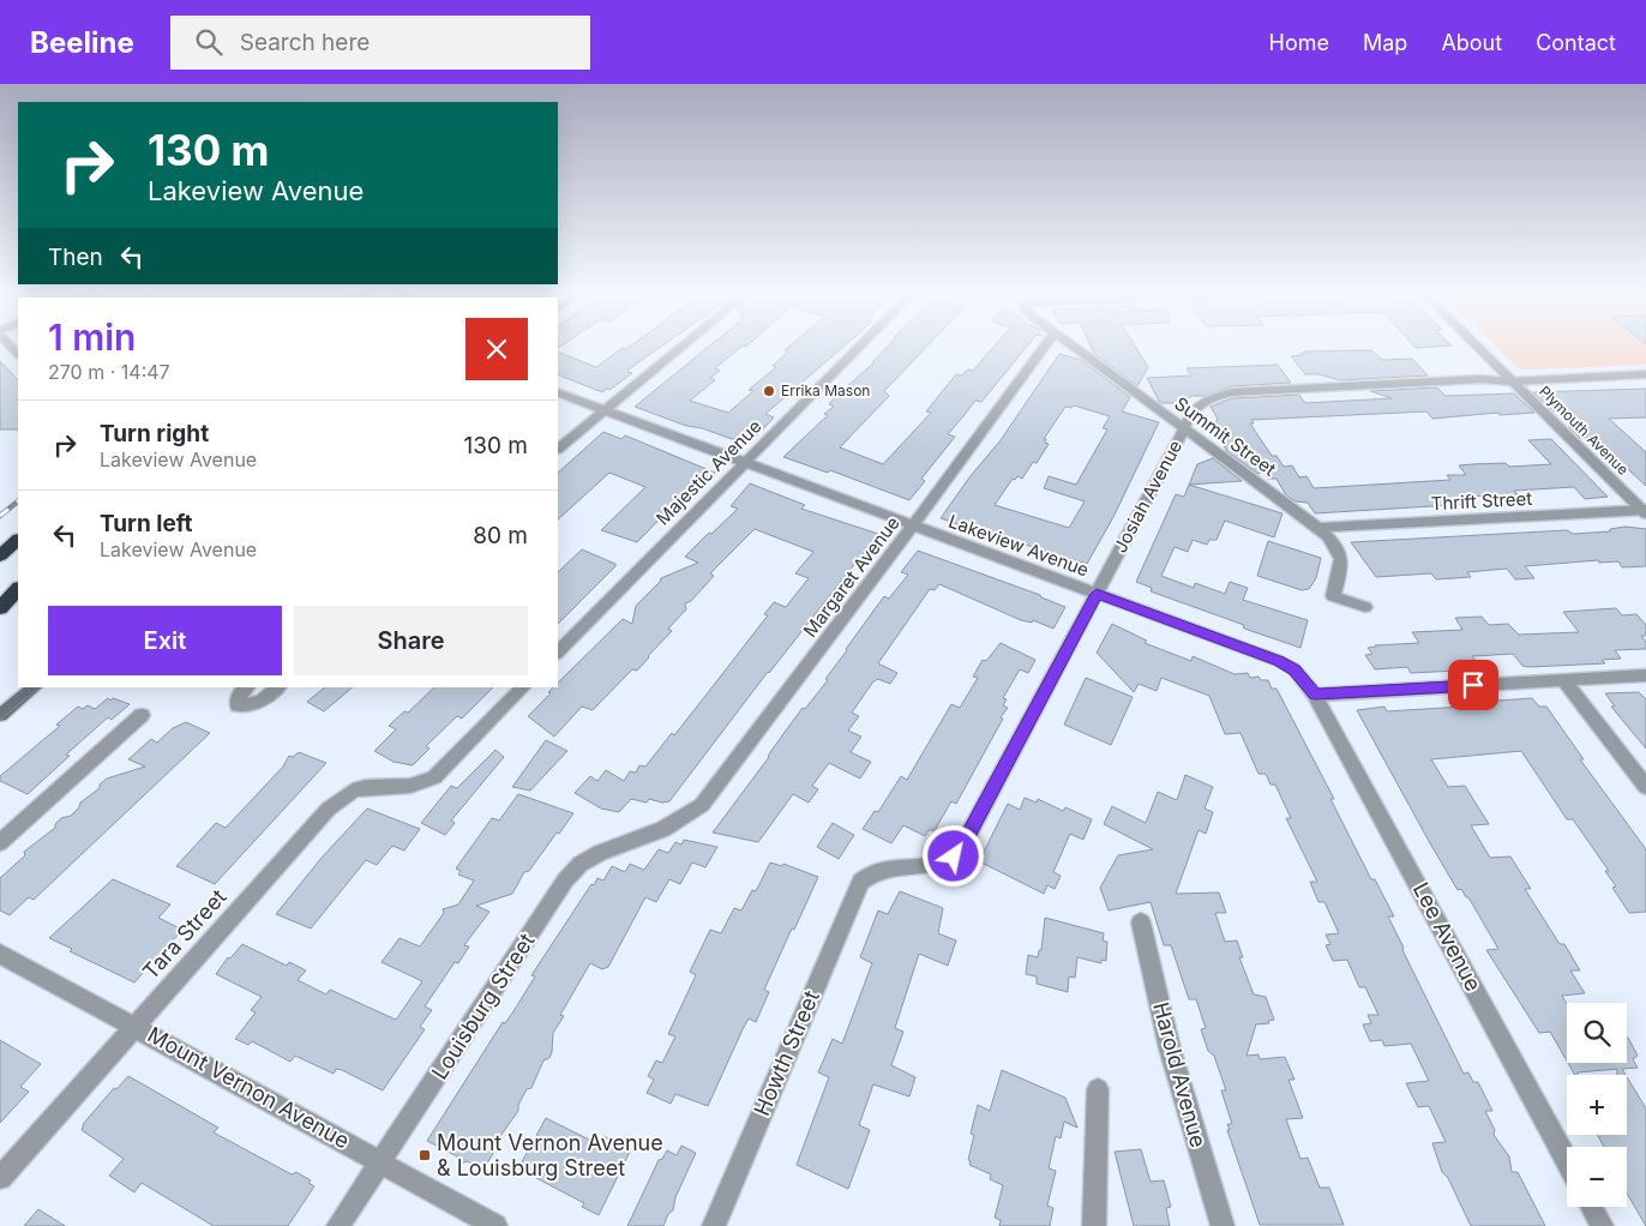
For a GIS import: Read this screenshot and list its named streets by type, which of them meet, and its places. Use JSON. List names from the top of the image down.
{
  "streets": {
    "street": [
      "Plymouth Avenue",
      "Summit Street",
      "Majestic Avenue",
      "Josiah Avenue",
      "Thrift Street",
      "Lakeview Avenue",
      "Margaret Avenue",
      "Tara Street",
      "Lee Avenue",
      "Louisburg Street",
      "Howth Street",
      "Harold Avenue",
      "Mount Vernon Avenue"
    ]
  },
  "crossings": [
    ["Plymouth Avenue", "Josiah Avenue"],
    ["Plymouth Avenue", "Thrift Street"],
    ["Summit Street", "Josiah Avenue"],
    ["Summit Street", "Thrift Street"],
    ["Majestic Avenue", "Lakeview Avenue"],
    ["Josiah Avenue", "Lakeview Avenue"],
    ["Josiah Avenue", "Howth Street"],
    ["Lakeview Avenue", "Margaret Avenue"],
    ["Lakeview Avenue", "Lee Avenue"],
    ["Margaret Avenue", "Louisburg Street"],
    ["Tara Street", "Mount Vernon Avenue"],
    ["Louisburg Street", "Mount Vernon Avenue"]
  ],
  "places": {
    "other": ["Errika Mason"],
    "transit": ["Mount Vernon Avenue & Louisburg Street"]
  },
  "page": {
    "header": "Beeline",
    "search": "Search here",
    "nav": [
      "Home",
      "Map",
      "About",
      "Contact"
    ],
    "turn": ["130 m", "Lakeview Avenue"],
    "then": "Then",
    "heading": ["1 min", "270 m · 14:47"],
    "list": [
      {
        "name": "Turn right",
        "note": "Lakeview Avenue",
        "value": "130 m"
      },
      {
        "name": "Turn left",
        "note": "Lakeview Avenue",
        "value": "80 m"
      }
    ],
    "buttons": ["Exit", "Share"],
    "map_buttons": ["+", "−"]
  }
}
